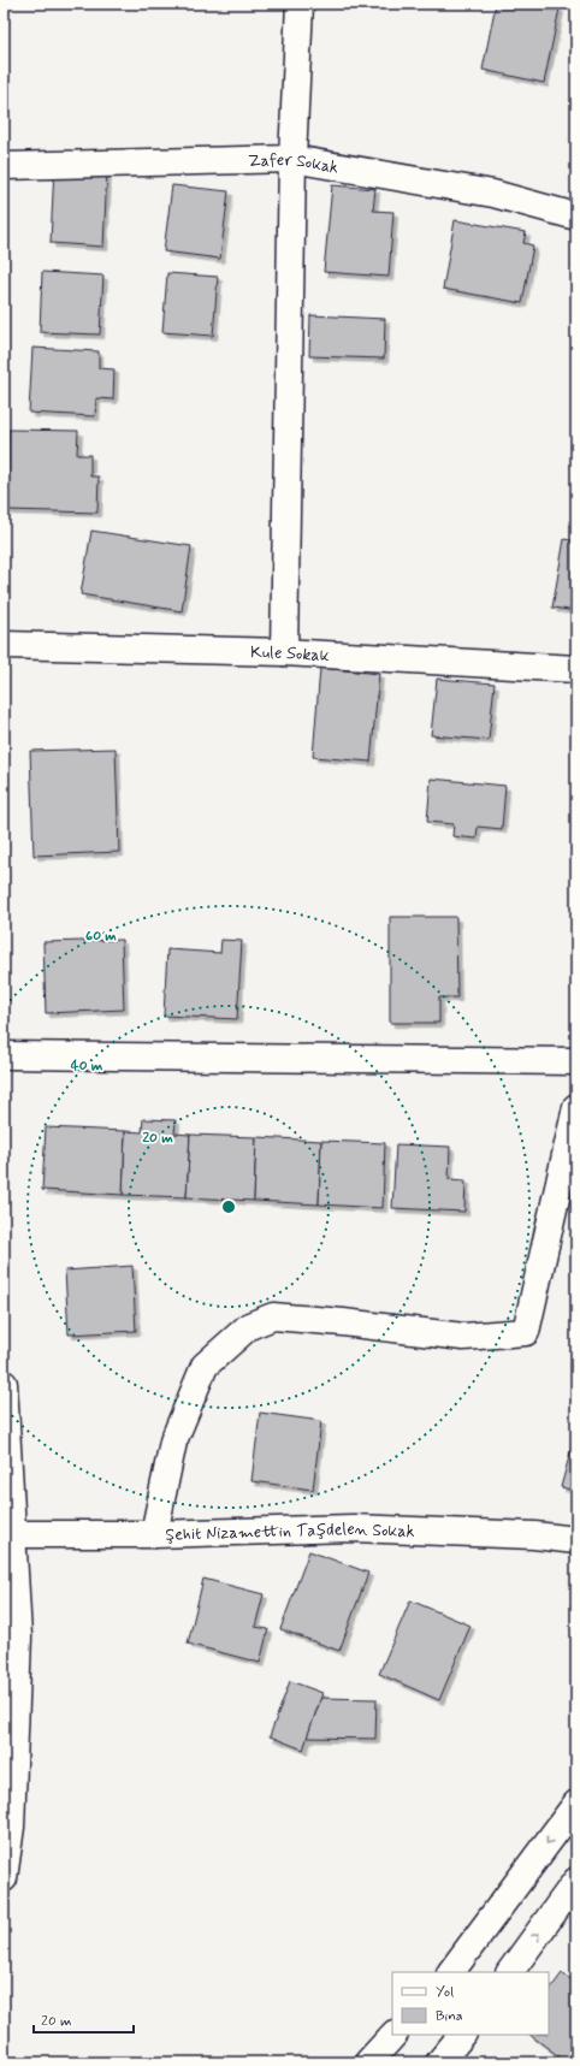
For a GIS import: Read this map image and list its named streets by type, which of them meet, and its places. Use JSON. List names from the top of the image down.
{
  "streets": {
    "street": ["Zafer Sokak", "Kule Sokak", "Şehit Nizamettin Taşdelen Sokak"]
  },
  "legend": ["Yol", "Bina"],
  "scale_bar": "20 m",
  "rings": ["60 m", "40 m", "20 m"]
}
